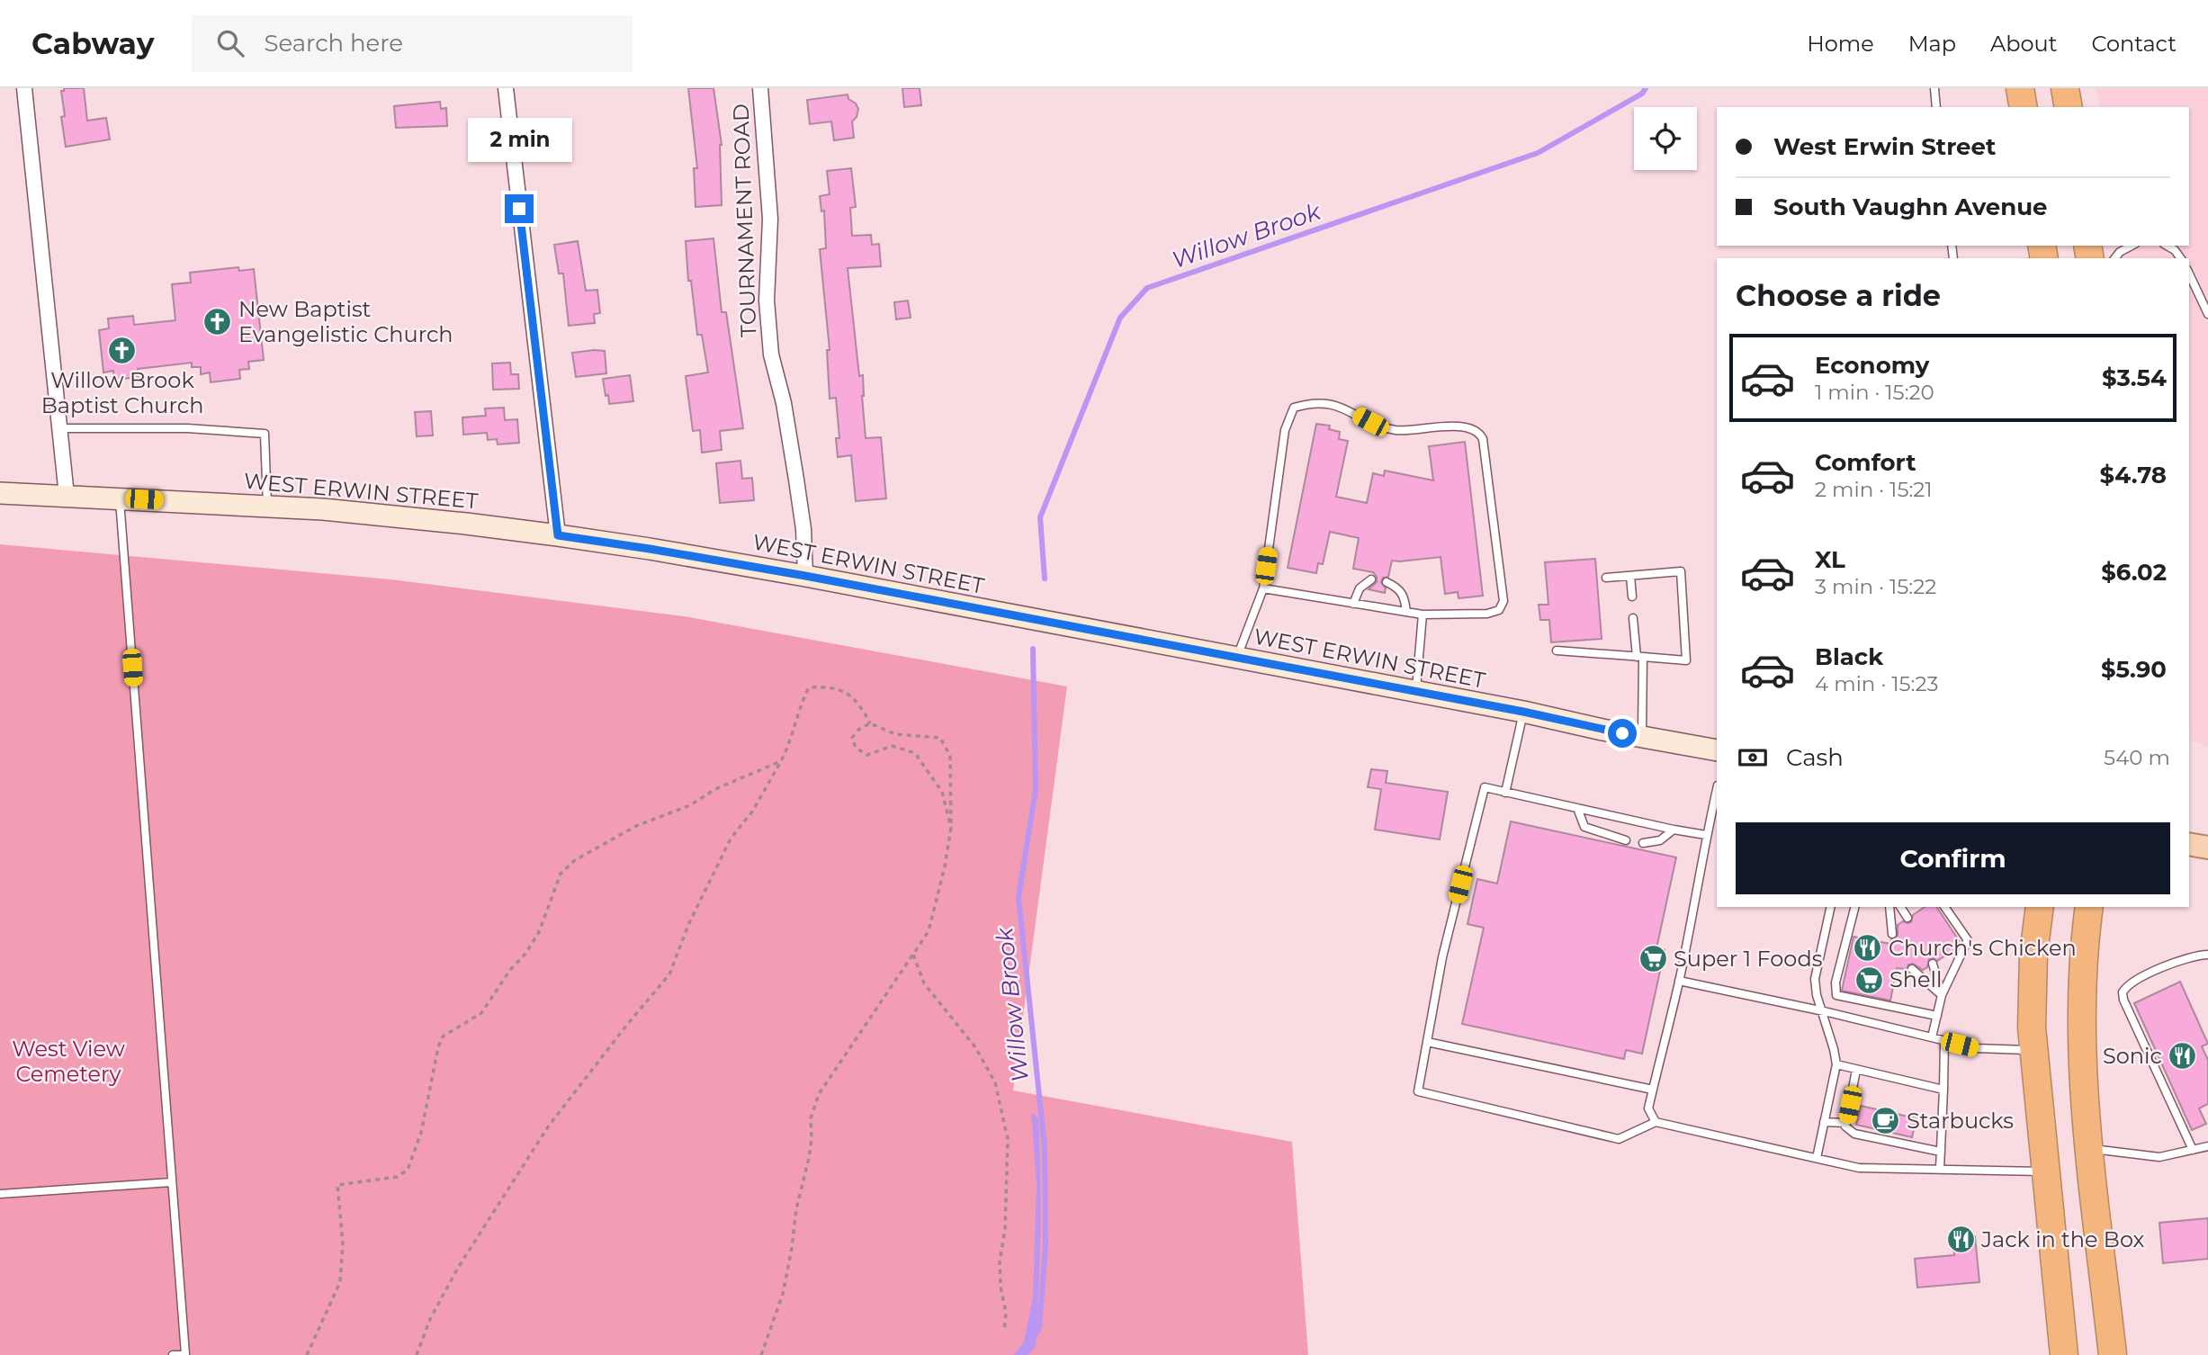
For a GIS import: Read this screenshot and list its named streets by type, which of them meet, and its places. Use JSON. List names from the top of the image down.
{
  "streets": {
    "main road": ["WEST ERWIN STREET"],
    "street": ["TOURNAMENT ROAD"]
  },
  "crossings": [
    ["TOURNAMENT ROAD", "WEST ERWIN STREET"]
  ],
  "water": ["Willow Brook"],
  "parks": ["West View Cemetery"],
  "places": {
    "church": ["New Baptist Evangelistic Church", "Willow Brook Baptist Church"],
    "restaurant": ["Church's Chicken", "Sonic", "Jack in the Box"],
    "supermarket": ["Super 1 Foods", "Shell"],
    "cafe": ["Starbucks"]
  },
  "page": {
    "header": "Cabway",
    "search": "Search here",
    "nav": [
      "Home",
      "Map",
      "About",
      "Contact"
    ],
    "banner": ["West Erwin Street", "South Vaughn Avenue"],
    "bubble": "2 min",
    "heading": "Choose a ride",
    "list": [
      {
        "name": "Economy",
        "note": "1 min · 15:20",
        "value": "$3.54"
      },
      {
        "name": "Comfort",
        "note": "2 min · 15:21",
        "value": "$4.78"
      },
      {
        "name": "XL",
        "note": "3 min · 15:22",
        "value": "$6.02"
      },
      {
        "name": "Black",
        "note": "4 min · 15:23",
        "value": "$5.90"
      }
    ],
    "pay": ["Cash", "540 m"],
    "buttons": "Confirm"
  }
}
